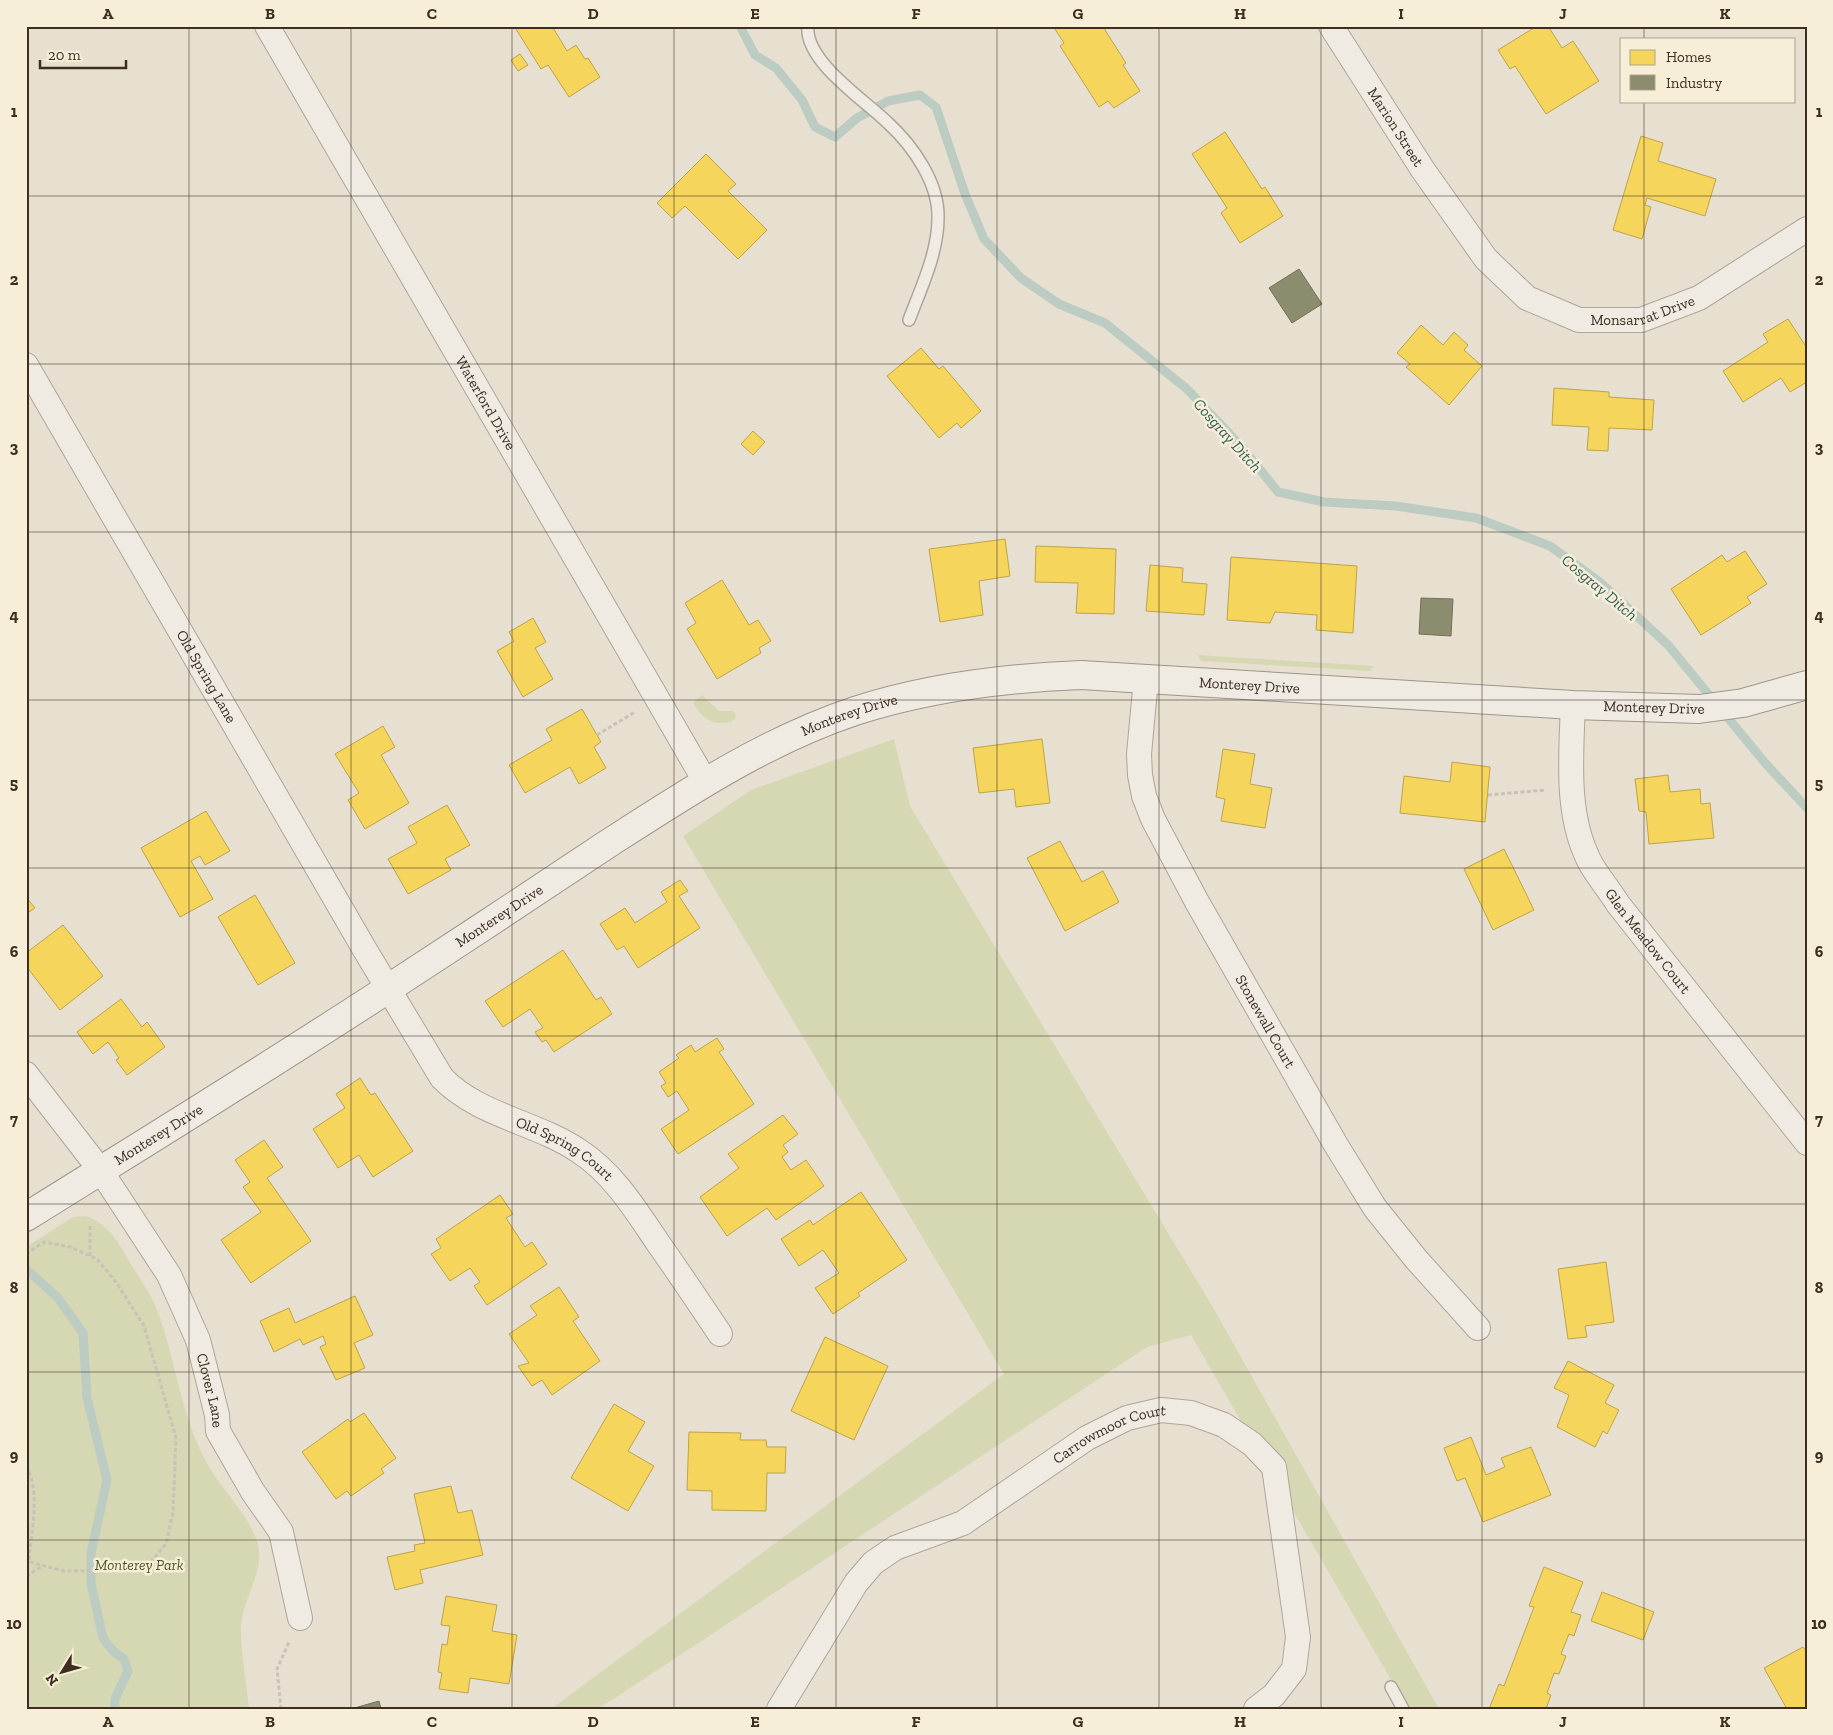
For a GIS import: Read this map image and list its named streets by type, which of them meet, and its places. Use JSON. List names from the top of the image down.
{
  "streets": {
    "street": [
      "Marion Street",
      "Monsarrat Drive",
      "Waterford Drive",
      "Old Spring Lane",
      "Monterey Drive",
      "Glen Meadow Court",
      "Stonewall Court",
      "Old Spring Court",
      "Clover Lane",
      "Carrowmoor Court"
    ]
  },
  "crossings": [
    ["Marion Street", "Monsarrat Drive"],
    ["Waterford Drive", "Monterey Drive"],
    ["Old Spring Lane", "Monterey Drive"],
    ["Old Spring Lane", "Old Spring Court"],
    ["Monterey Drive", "Glen Meadow Court"],
    ["Monterey Drive", "Stonewall Court"],
    ["Monterey Drive", "Old Spring Court"],
    ["Monterey Drive", "Clover Lane"]
  ],
  "water": ["Cosgray Ditch"],
  "parks": ["Monterey Park"],
  "legend": ["Homes", "Industry"],
  "scale_bar": "20 m",
  "north": "bottom left",
  "grid": {
    "columns": [
      "A",
      "B",
      "C",
      "D",
      "E",
      "F",
      "G",
      "H",
      "I",
      "J",
      "K"
    ],
    "rows": [
      "1",
      "2",
      "3",
      "4",
      "5",
      "6",
      "7",
      "8",
      "9",
      "10"
    ]
  }
}
